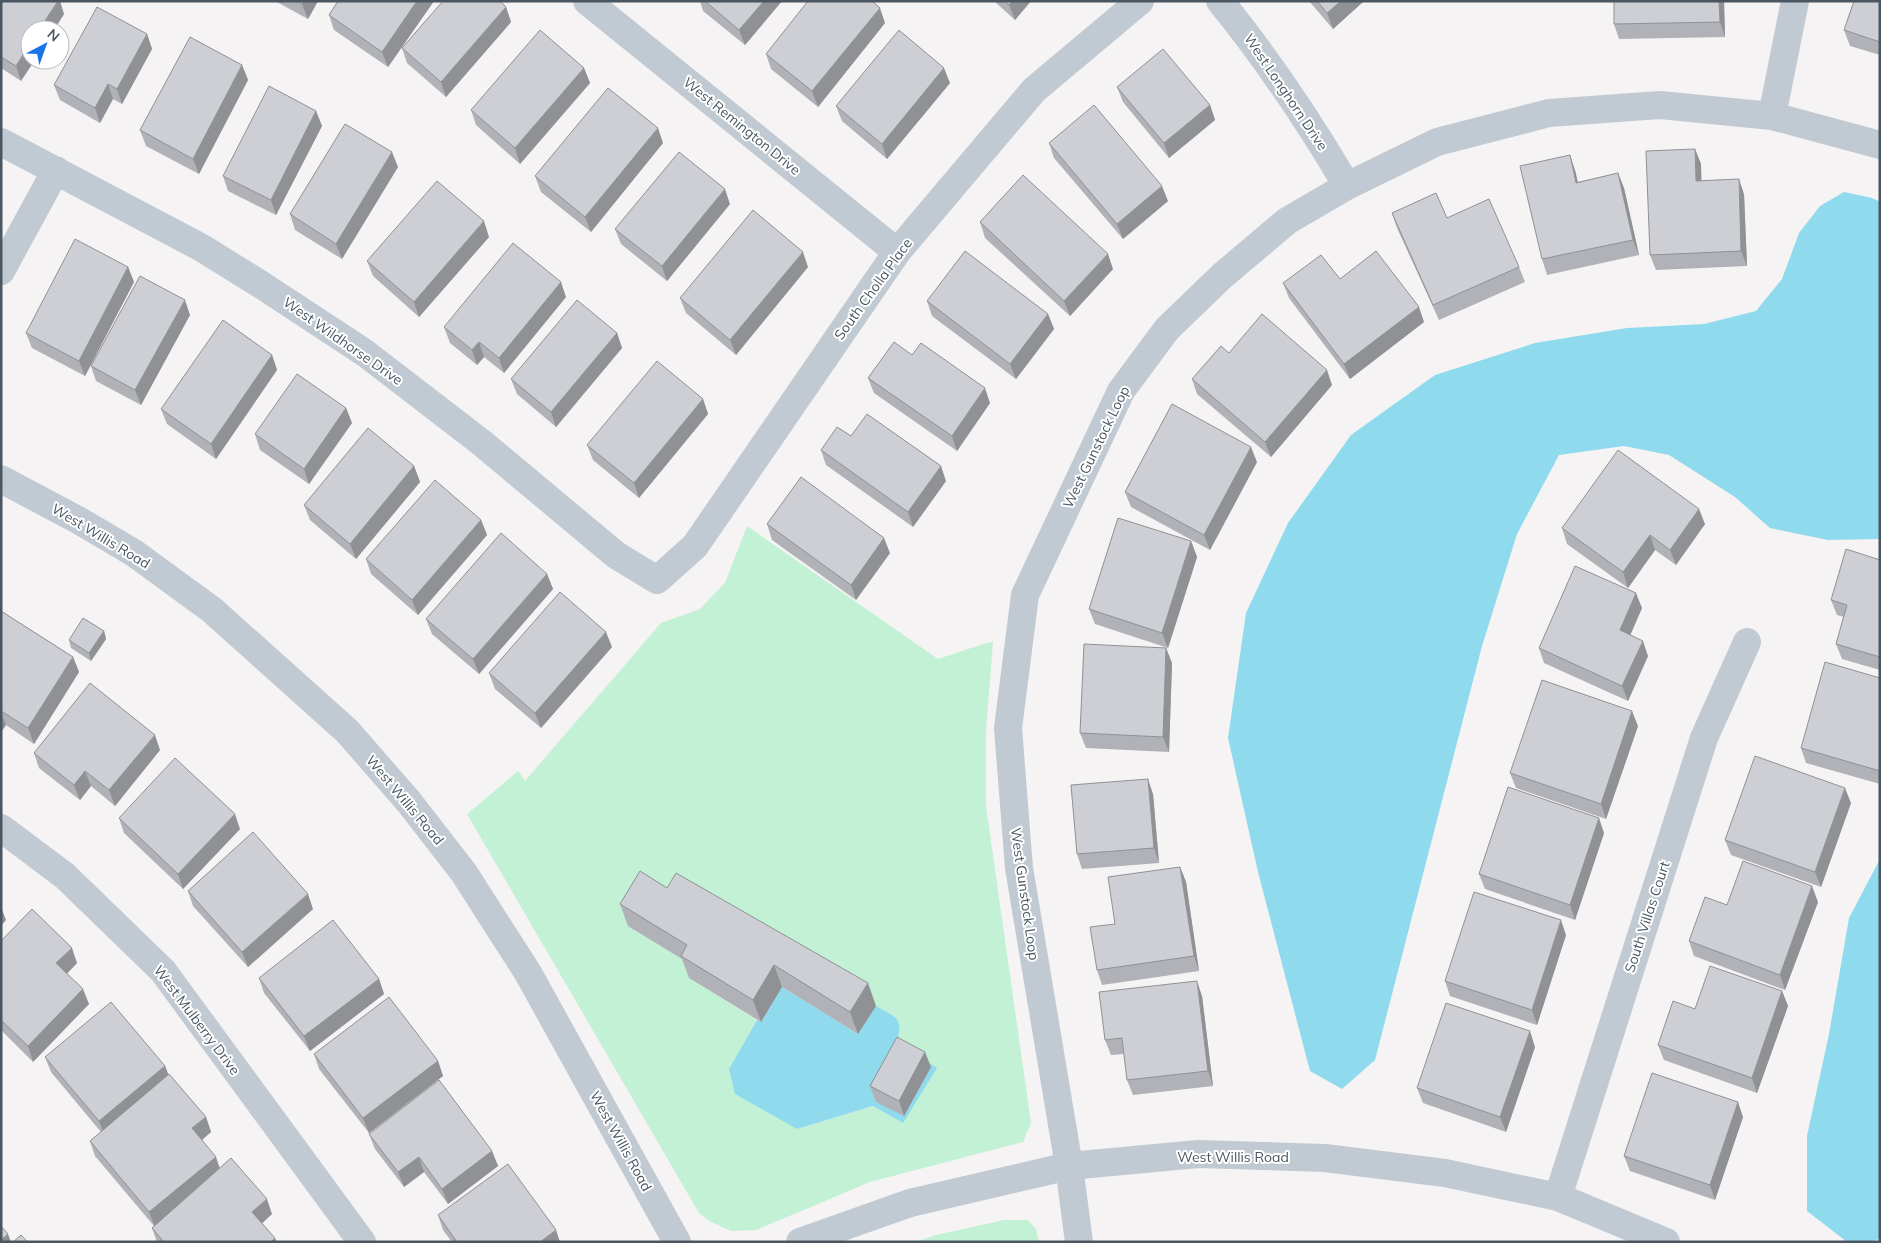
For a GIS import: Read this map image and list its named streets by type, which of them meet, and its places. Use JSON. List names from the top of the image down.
{
  "streets": {
    "street": [
      "West Longhorn Drive",
      "West Remington Drive",
      "South Cholla Place",
      "West Wildhorse Drive",
      "West Gunstock Loop",
      "West Willis Road",
      "South Villas Court",
      "West Mulberry Drive"
    ]
  },
  "crossings": [
    ["West Longhorn Drive", "West Gunstock Loop"],
    ["West Remington Drive", "South Cholla Place"],
    ["South Cholla Place", "West Wildhorse Drive"],
    ["West Gunstock Loop", "West Willis Road"],
    ["West Willis Road", "South Villas Court"]
  ],
  "north": "top right"
}
